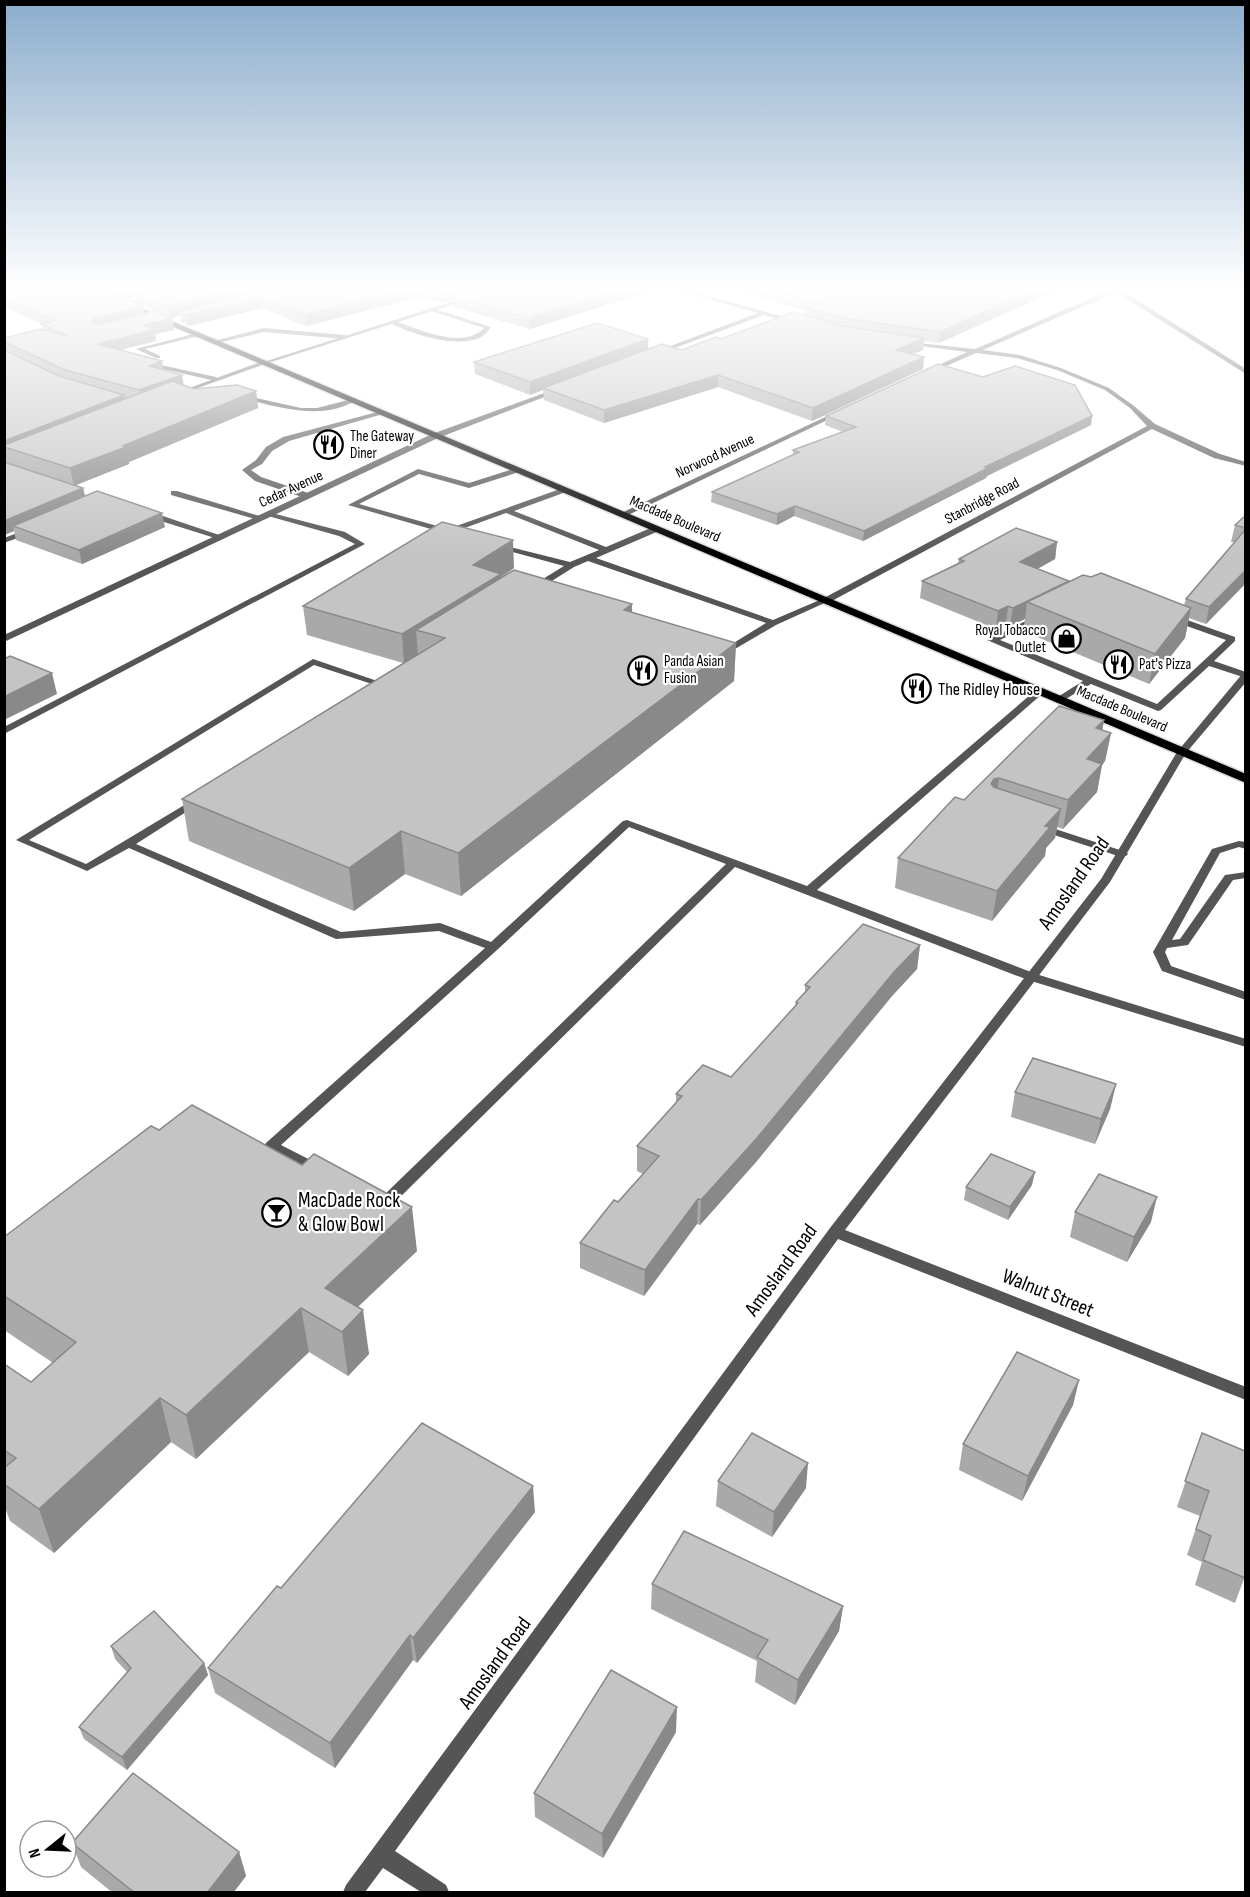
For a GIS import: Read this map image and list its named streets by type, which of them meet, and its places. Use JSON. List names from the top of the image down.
{
  "streets": {
    "main road": ["Macdade Boulevard"],
    "street": [
      "Norwood Avenue",
      "Cedar Avenue",
      "Stanbridge Road",
      "Amosland Road",
      "Walnut Street"
    ]
  },
  "crossings": [
    ["Norwood Avenue", "Macdade Boulevard"],
    ["Cedar Avenue", "Macdade Boulevard"],
    ["Stanbridge Road", "Macdade Boulevard"],
    ["Macdade Boulevard", "Amosland Road"],
    ["Amosland Road", "Walnut Street"]
  ],
  "places": {
    "restaurant": [
      "The Gateway Diner",
      "Pat's Pizza",
      "Panda Asian Fusion",
      "The Ridley House"
    ],
    "shop": ["Royal Tobacco Outlet"],
    "bar": ["MacDade Rock & Glow Bowl"]
  },
  "north": "left"
}
